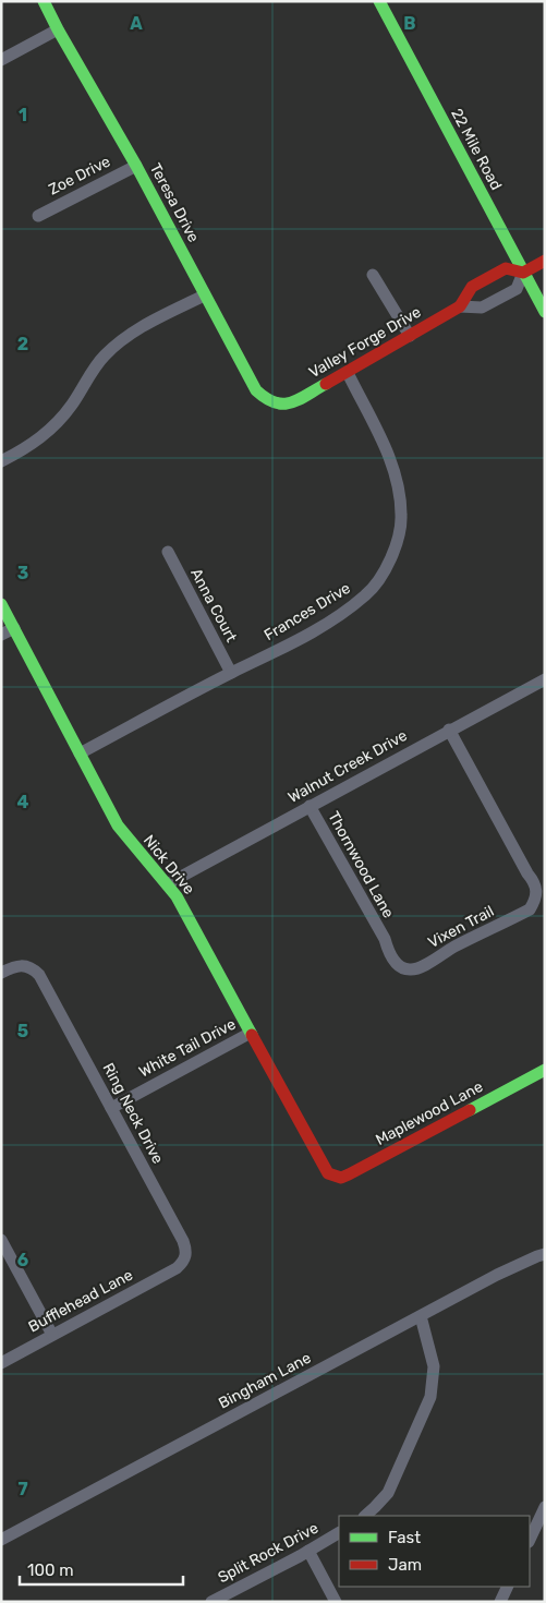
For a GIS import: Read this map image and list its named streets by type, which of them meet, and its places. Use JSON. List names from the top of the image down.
{
  "streets": {
    "street": [
      "22 Mile Road",
      "Zoe Drive",
      "Teresa Drive",
      "Valley Forge Drive",
      "Anna Court",
      "Frances Drive",
      "Walnut Creek Drive",
      "Nick Drive",
      "Thornwood Lane",
      "Vixen Trail",
      "White Tail Drive",
      "Ring Neck Drive",
      "Maplewood Lane",
      "Bufflehead Lane",
      "Bingham Lane",
      "Split Rock Drive"
    ]
  },
  "crossings": [
    ["22 Mile Road", "Valley Forge Drive"],
    ["Zoe Drive", "Teresa Drive"],
    ["Teresa Drive", "Valley Forge Drive"],
    ["Valley Forge Drive", "Frances Drive"],
    ["Anna Court", "Frances Drive"],
    ["Frances Drive", "Nick Drive"],
    ["Walnut Creek Drive", "Nick Drive"],
    ["Walnut Creek Drive", "Thornwood Lane"],
    ["Walnut Creek Drive", "Vixen Trail"],
    ["Nick Drive", "White Tail Drive"],
    ["Nick Drive", "Maplewood Lane"],
    ["Thornwood Lane", "Vixen Trail"],
    ["White Tail Drive", "Ring Neck Drive"],
    ["Ring Neck Drive", "Bufflehead Lane"]
  ],
  "legend": ["Fast", "Jam"],
  "scale_bar": "100 m",
  "grid": {
    "columns": ["A", "B"],
    "rows": [
      "1",
      "2",
      "3",
      "4",
      "5",
      "6",
      "7"
    ]
  }
}
